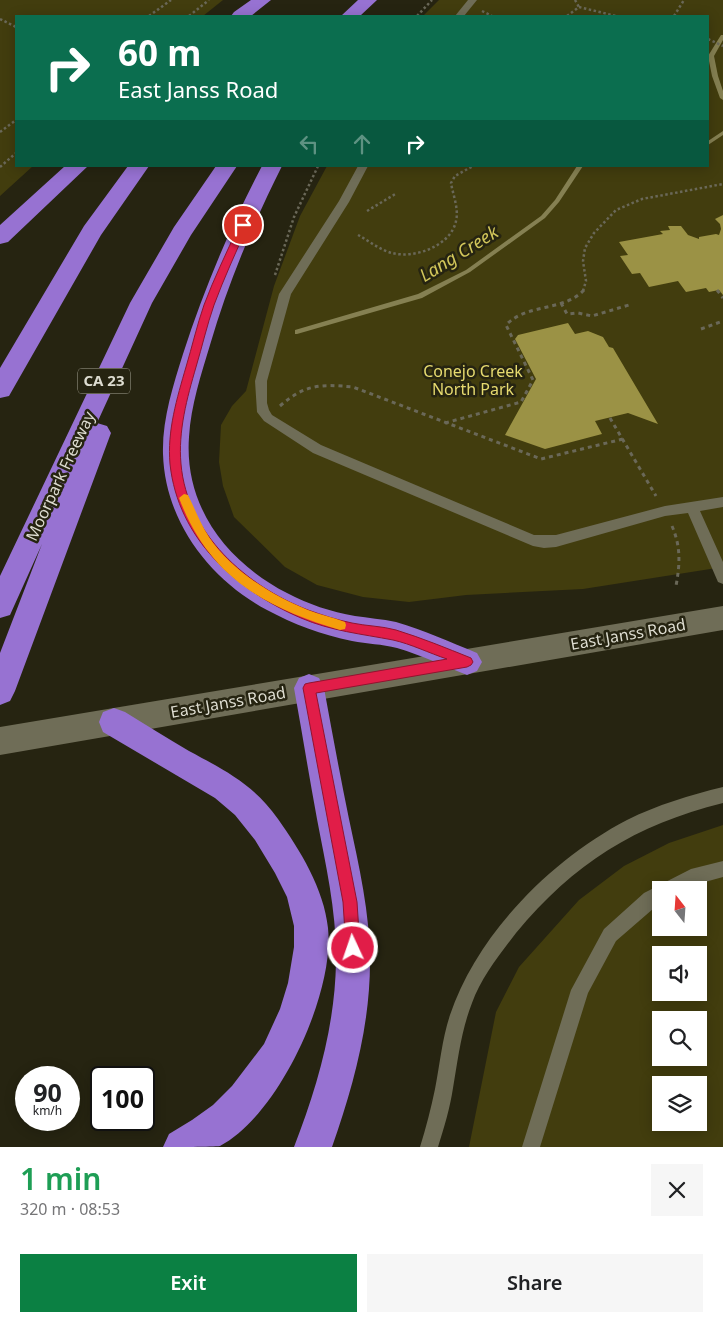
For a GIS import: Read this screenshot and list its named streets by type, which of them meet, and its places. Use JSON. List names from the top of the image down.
{
  "streets": {
    "highway": ["CA 23", "Moorpark Freeway"],
    "main road": ["East Janss Road"]
  },
  "water": ["Lang Creek"],
  "parks": ["Conejo Creek North Park"],
  "north": "top",
  "page": {
    "turn": ["60 m", "East Janss Road"],
    "speed": "90 km/h",
    "limit": "100",
    "heading": ["1 min", "320 m · 08:53"],
    "buttons": ["Exit", "Share"]
  }
}
